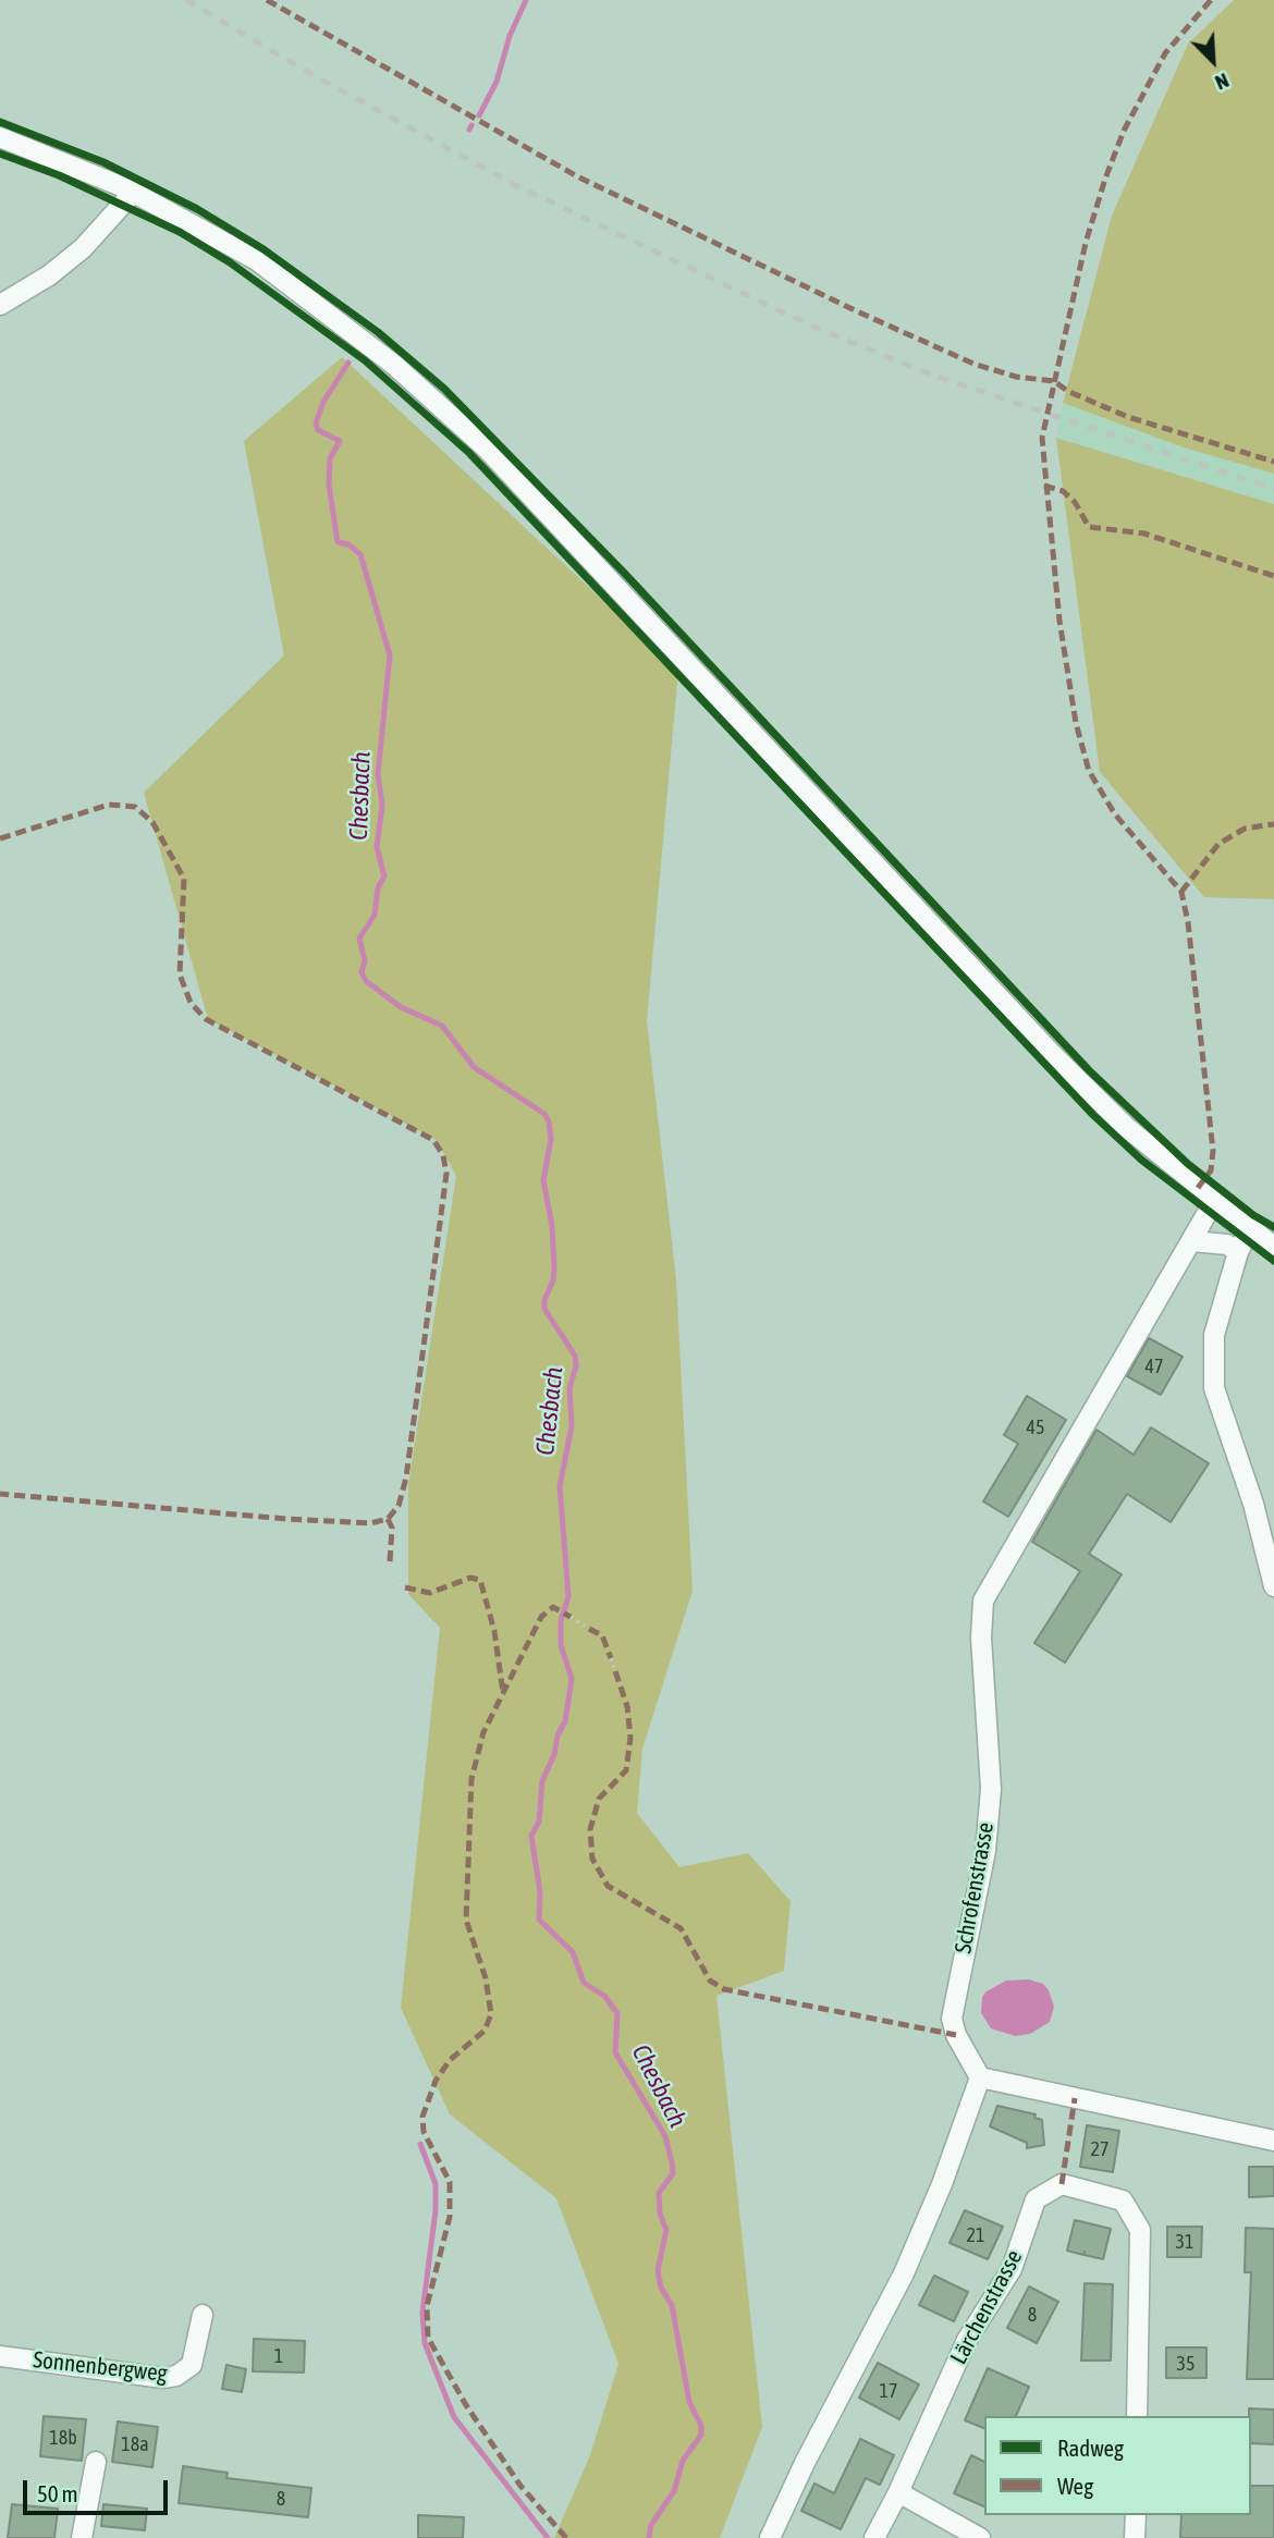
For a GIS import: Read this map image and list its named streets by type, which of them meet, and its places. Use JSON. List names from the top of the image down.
{
  "streets": {
    "street": ["Schrofenstrasse", "Lärchenstrasse", "Sonnenbergweg"]
  },
  "water": ["Chesbach"],
  "house_numbers": [
    "47",
    "45",
    "27",
    "21",
    "31",
    "8",
    "1",
    "35",
    "17",
    "18b",
    "18a",
    "8"
  ],
  "legend": ["Radweg", "Weg"],
  "scale_bar": "50 m",
  "north": "bottom right"
}
